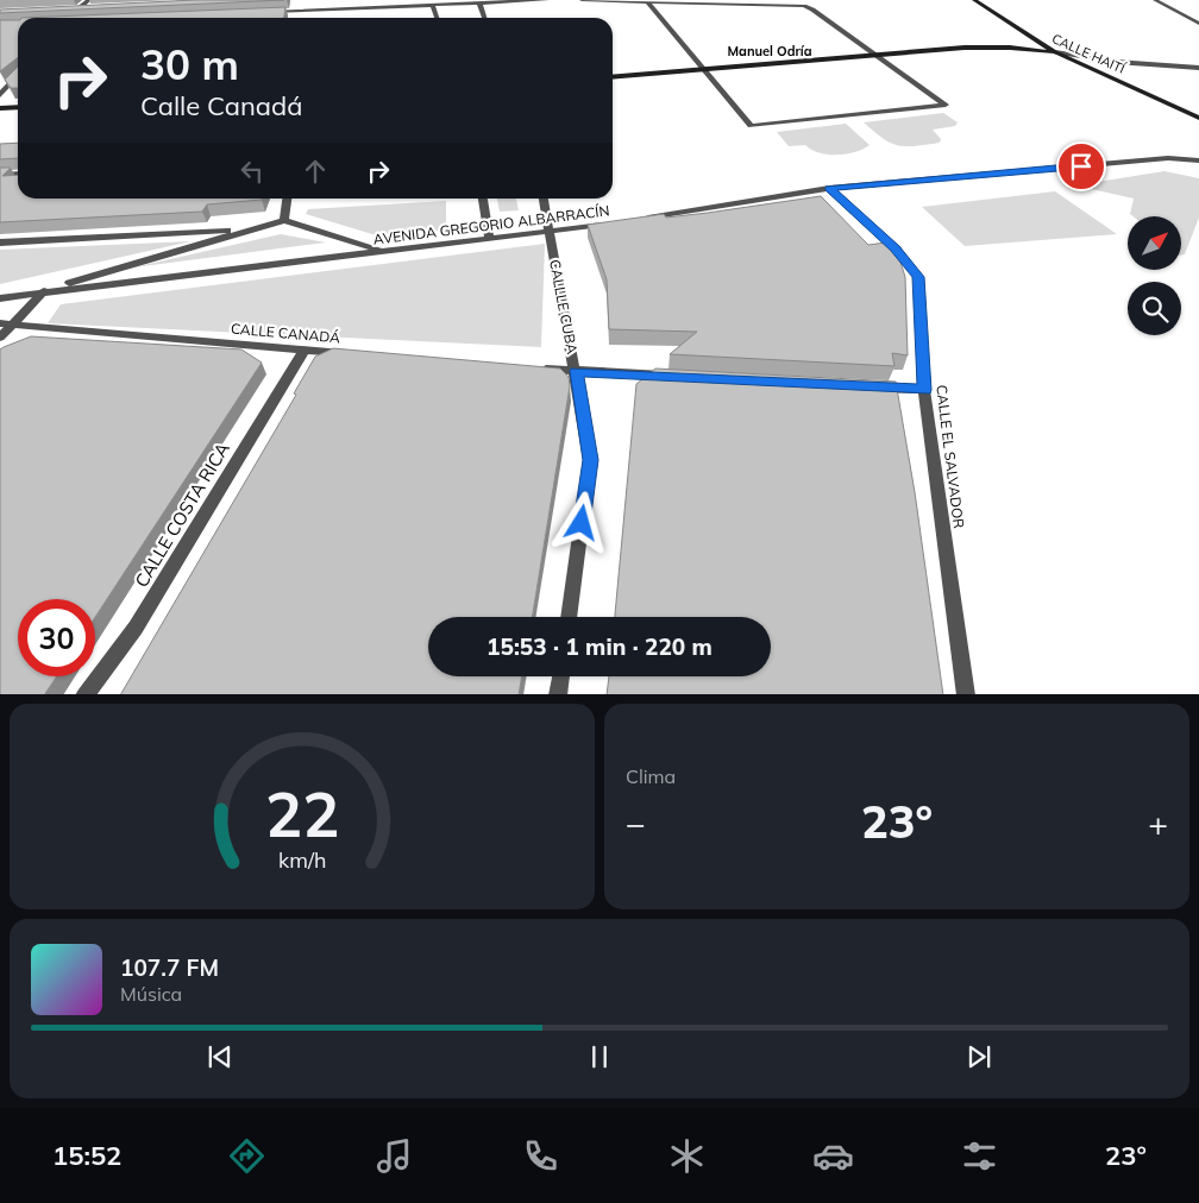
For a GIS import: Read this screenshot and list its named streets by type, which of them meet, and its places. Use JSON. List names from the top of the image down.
{
  "streets": {
    "street": [
      "CALLE HAITÍ",
      "AVENIDA GREGORIO ALBARRACÍN",
      "CALLLE CUBA",
      "CALLE CANADÁ",
      "CALLE EL SALVADOR",
      "CALLE COSTA RICA"
    ]
  },
  "crossings": [
    ["AVENIDA GREGORIO ALBARRACÍN", "CALLLE CUBA"],
    ["CALLE CANADÁ", "CALLE COSTA RICA"]
  ],
  "districts": ["Manuel Odría"],
  "north": "top right",
  "page": {
    "turn": ["30 m", "Calle Canadá"],
    "limit": "30",
    "trip": "15:53 · 1 min · 220 m",
    "tile": "Clima",
    "heat": ["−", "23°", "+"],
    "song": ["107.7 FM", "Música"],
    "tabs": ["15:52", "23°"],
    "gauge": ["22", "km/h"]
  }
}
